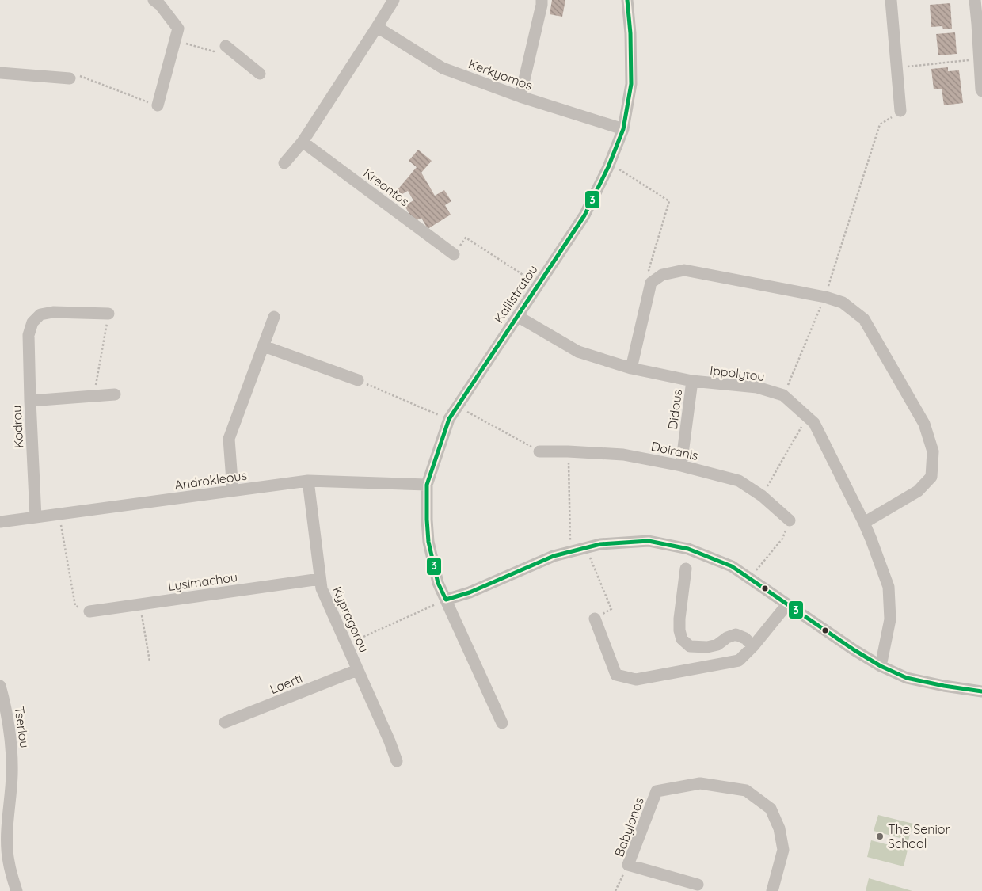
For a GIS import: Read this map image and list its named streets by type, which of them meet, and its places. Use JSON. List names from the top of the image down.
{
  "streets": {
    "street": [
      "Kerkyomos",
      "Kreontos",
      "Kallistratou",
      "Ippolytou",
      "Didous",
      "Kodrou",
      "Doiranis",
      "Androkleous",
      "Lysimachou",
      "Kypragorou",
      "Laerti",
      "Tseriou",
      "Babylonos"
    ]
  },
  "crossings": [
    ["Kerkyomos", "Kallistratou"],
    ["Kallistratou", "Ippolytou"],
    ["Kallistratou", "Androkleous"],
    ["Ippolytou", "Didous"],
    ["Didous", "Doiranis"],
    ["Kodrou", "Androkleous"],
    ["Androkleous", "Kypragorou"],
    ["Lysimachou", "Kypragorou"],
    ["Kypragorou", "Laerti"]
  ],
  "places": ["The Senior School"],
  "lines": ["transit line 3"]
}
